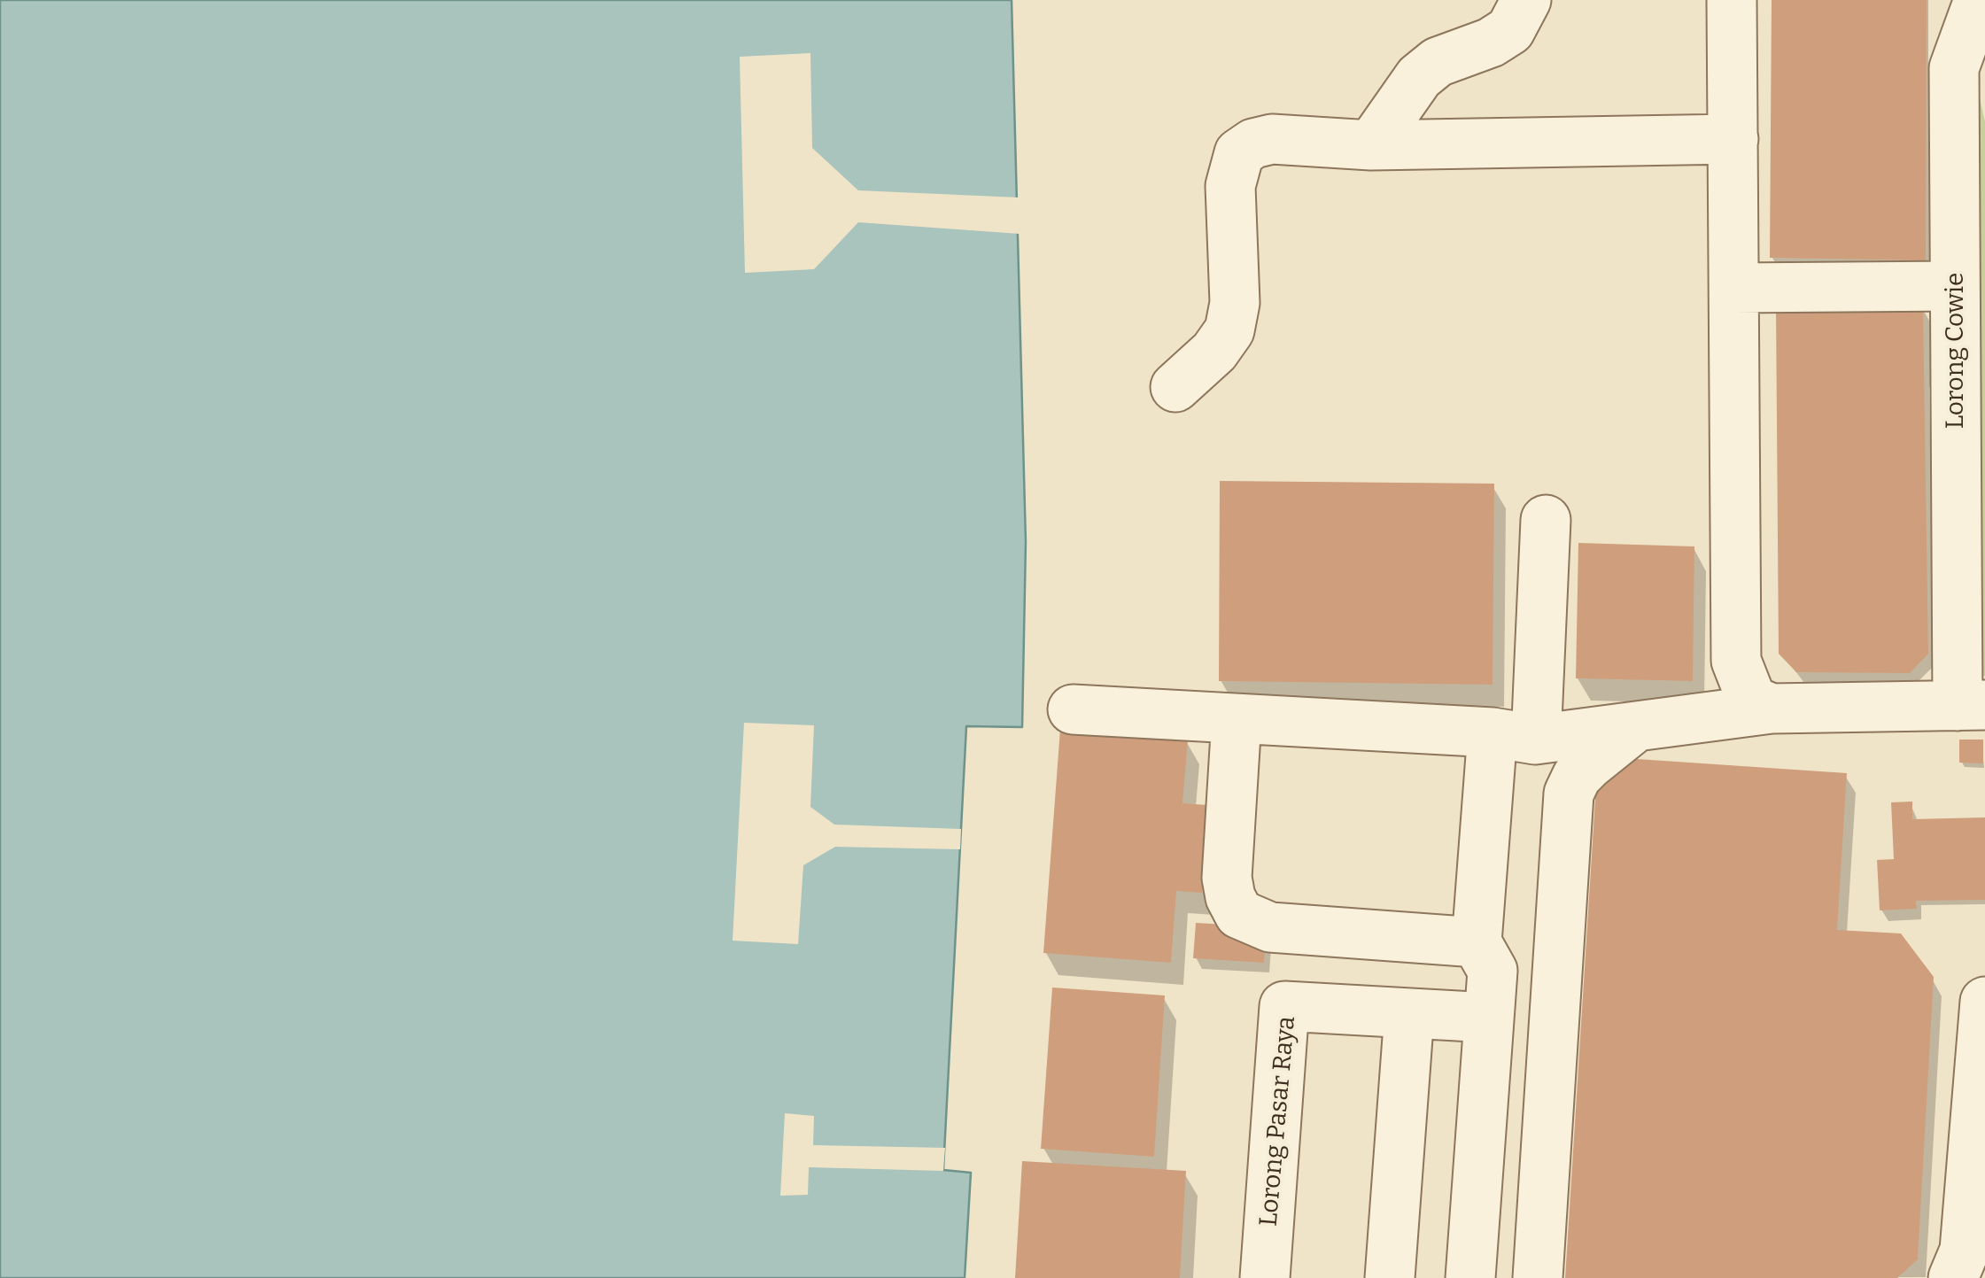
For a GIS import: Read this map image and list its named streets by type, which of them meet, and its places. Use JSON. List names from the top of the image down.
{
  "streets": {
    "street": ["Lorong Cowie", "Lorong Pasar Raya"]
  }
}
